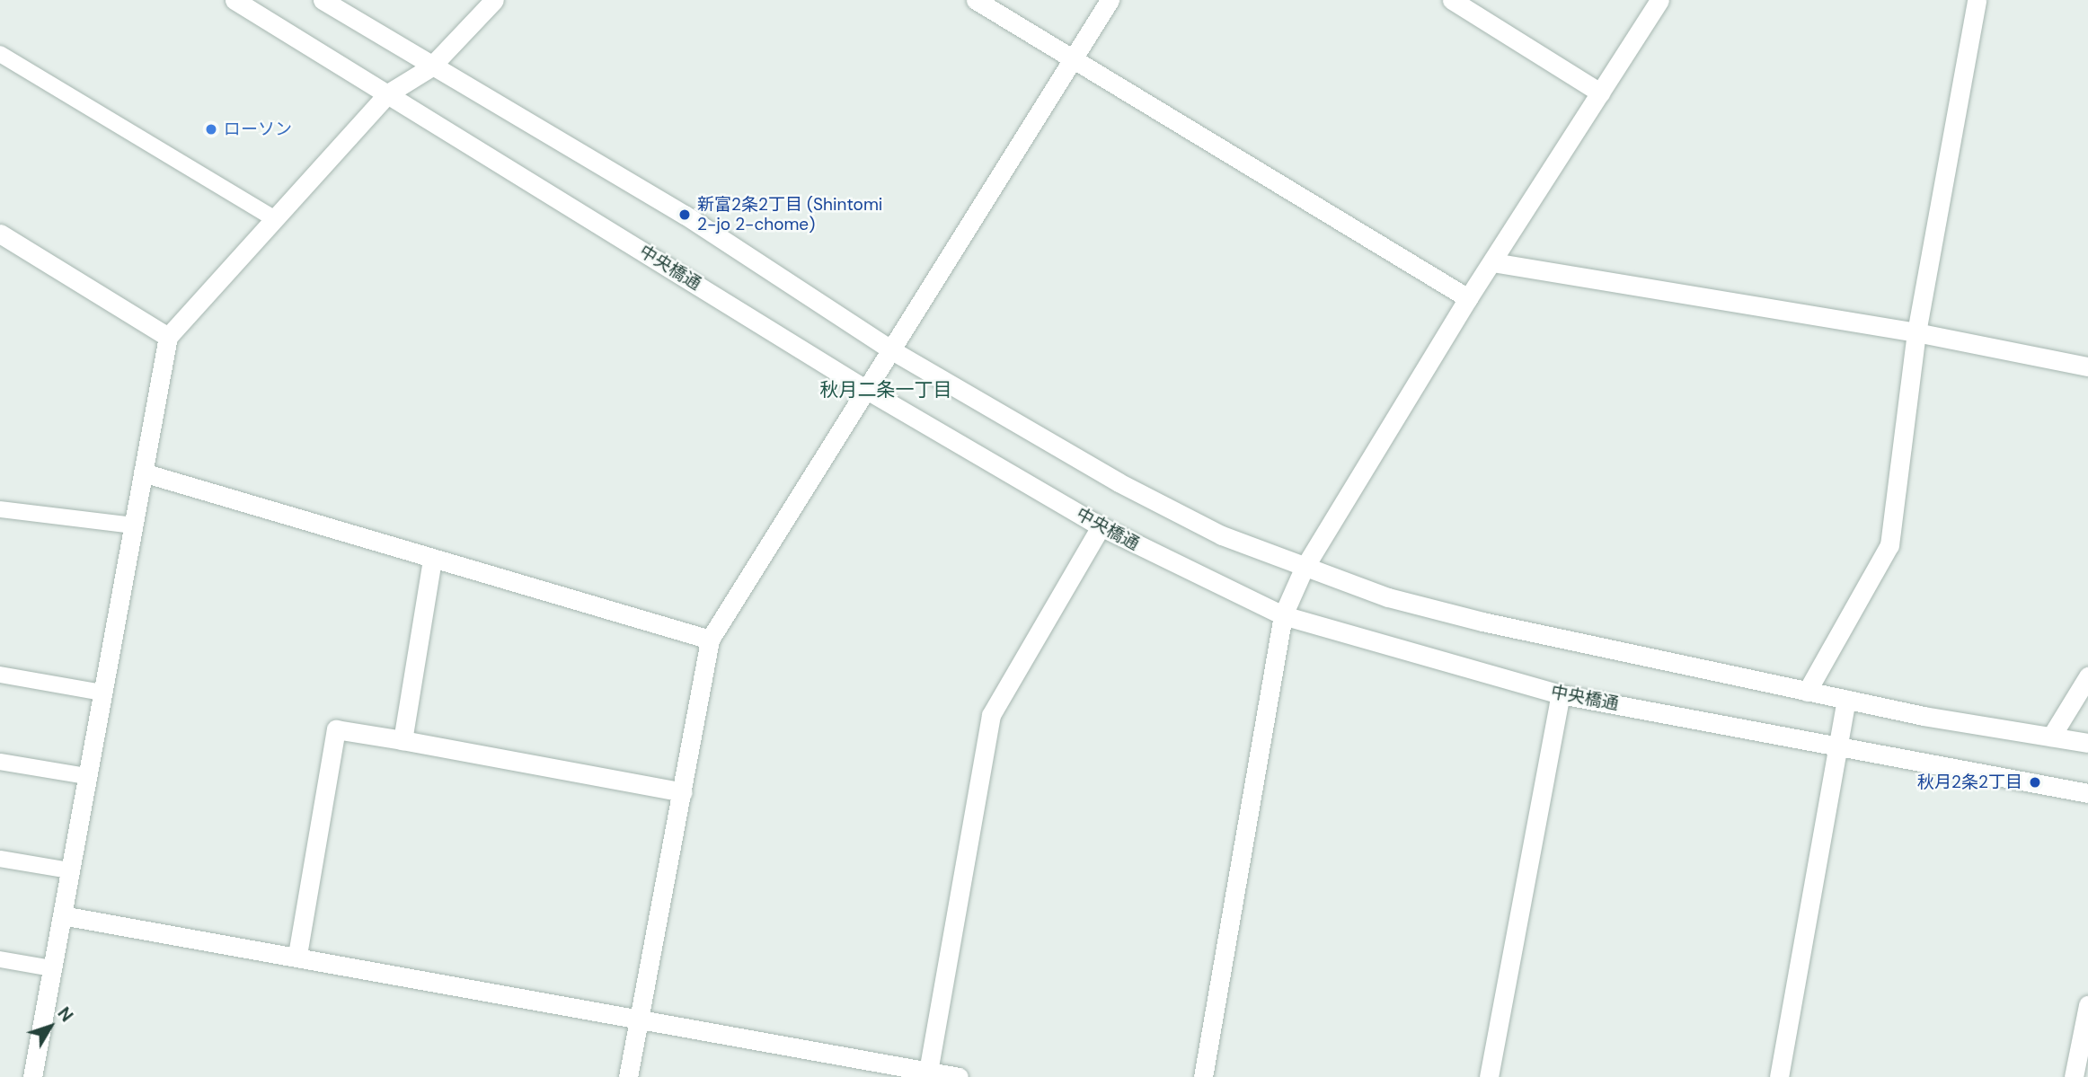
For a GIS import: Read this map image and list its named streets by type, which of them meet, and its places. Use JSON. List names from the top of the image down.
{
  "streets": {
    "street": ["中央橋通"]
  },
  "districts": ["秋月二条一丁目"],
  "places": ["ローソン", "新富2条2丁目 (Shintomi 2-jo 2-chome)", "秋月2条2丁目"],
  "north": "top right"
}
